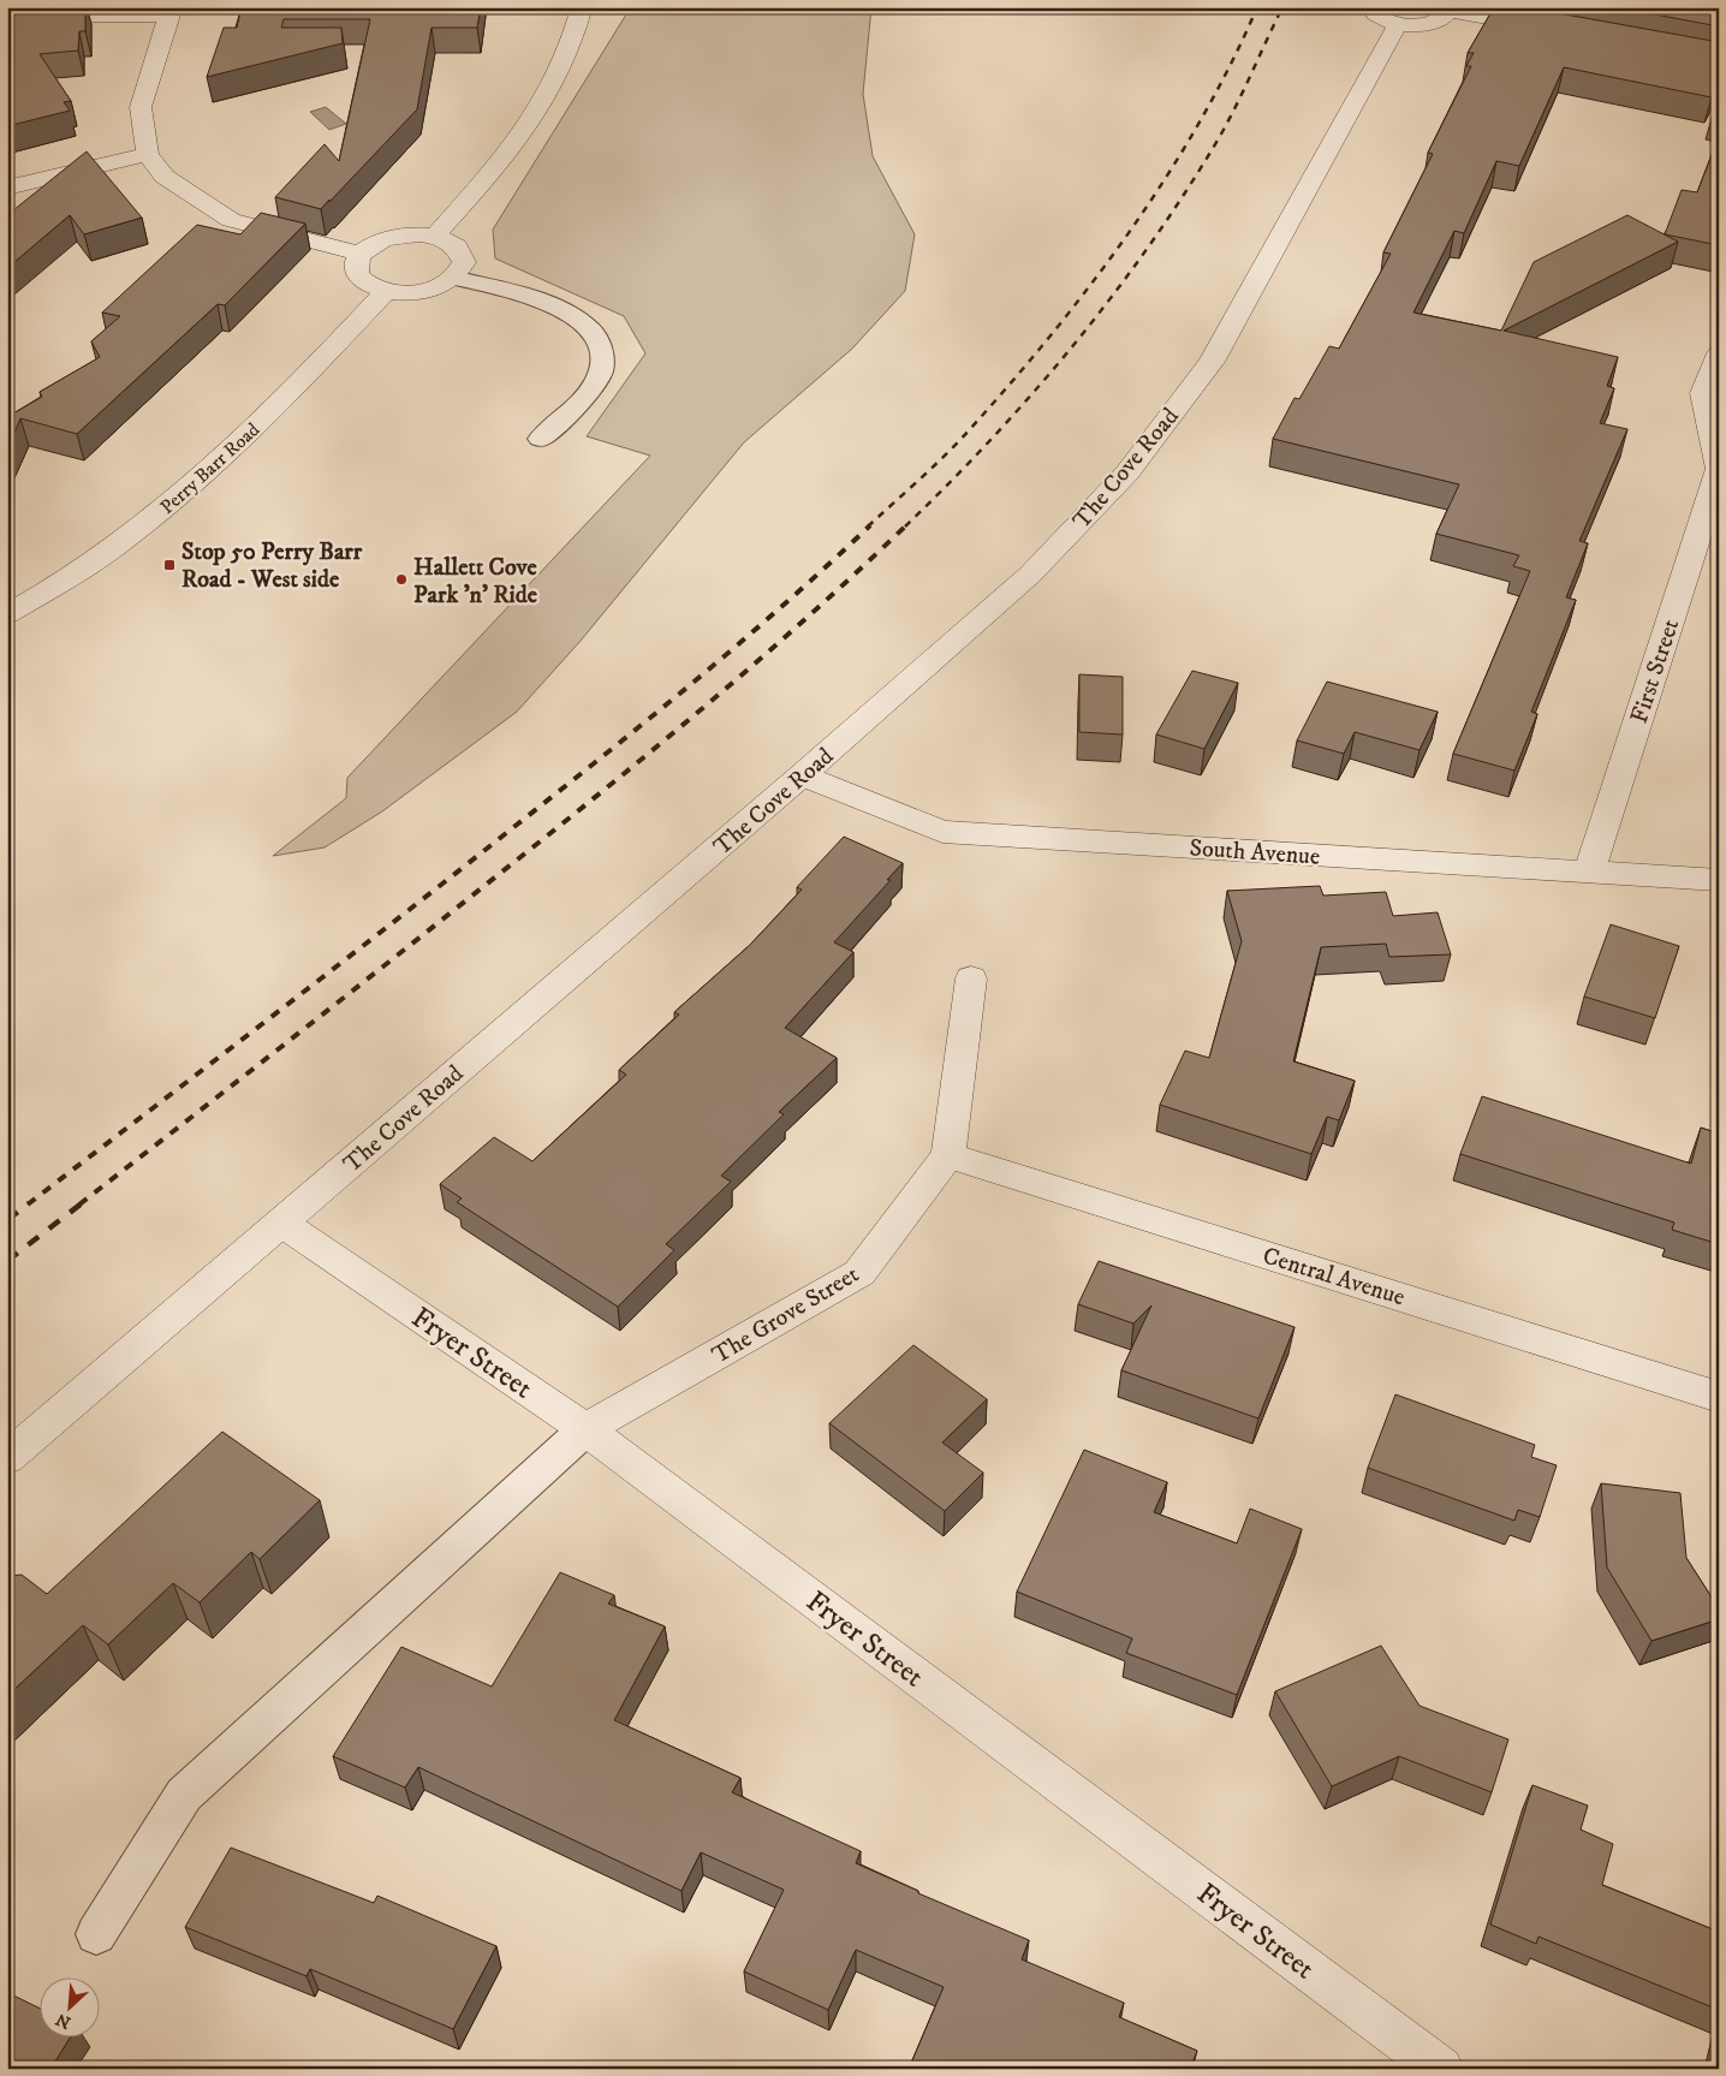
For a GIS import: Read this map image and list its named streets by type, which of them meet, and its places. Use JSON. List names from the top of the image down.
{
  "streets": {
    "street": [
      "Perry Barr Road",
      "The Cove Road",
      "First Street",
      "South Avenue",
      "Central Avenue",
      "The Grove Street",
      "Fryer Street"
    ]
  },
  "crossings": [
    ["The Cove Road", "South Avenue"],
    ["The Cove Road", "Fryer Street"],
    ["First Street", "South Avenue"],
    ["Central Avenue", "The Grove Street"],
    ["The Grove Street", "Fryer Street"]
  ],
  "places": {
    "transit": ["Stop 50 Perry Barr Road - West side"],
    "other": ["Hallett Cove Park 'n' Ride"]
  },
  "north": "bottom left"
}
